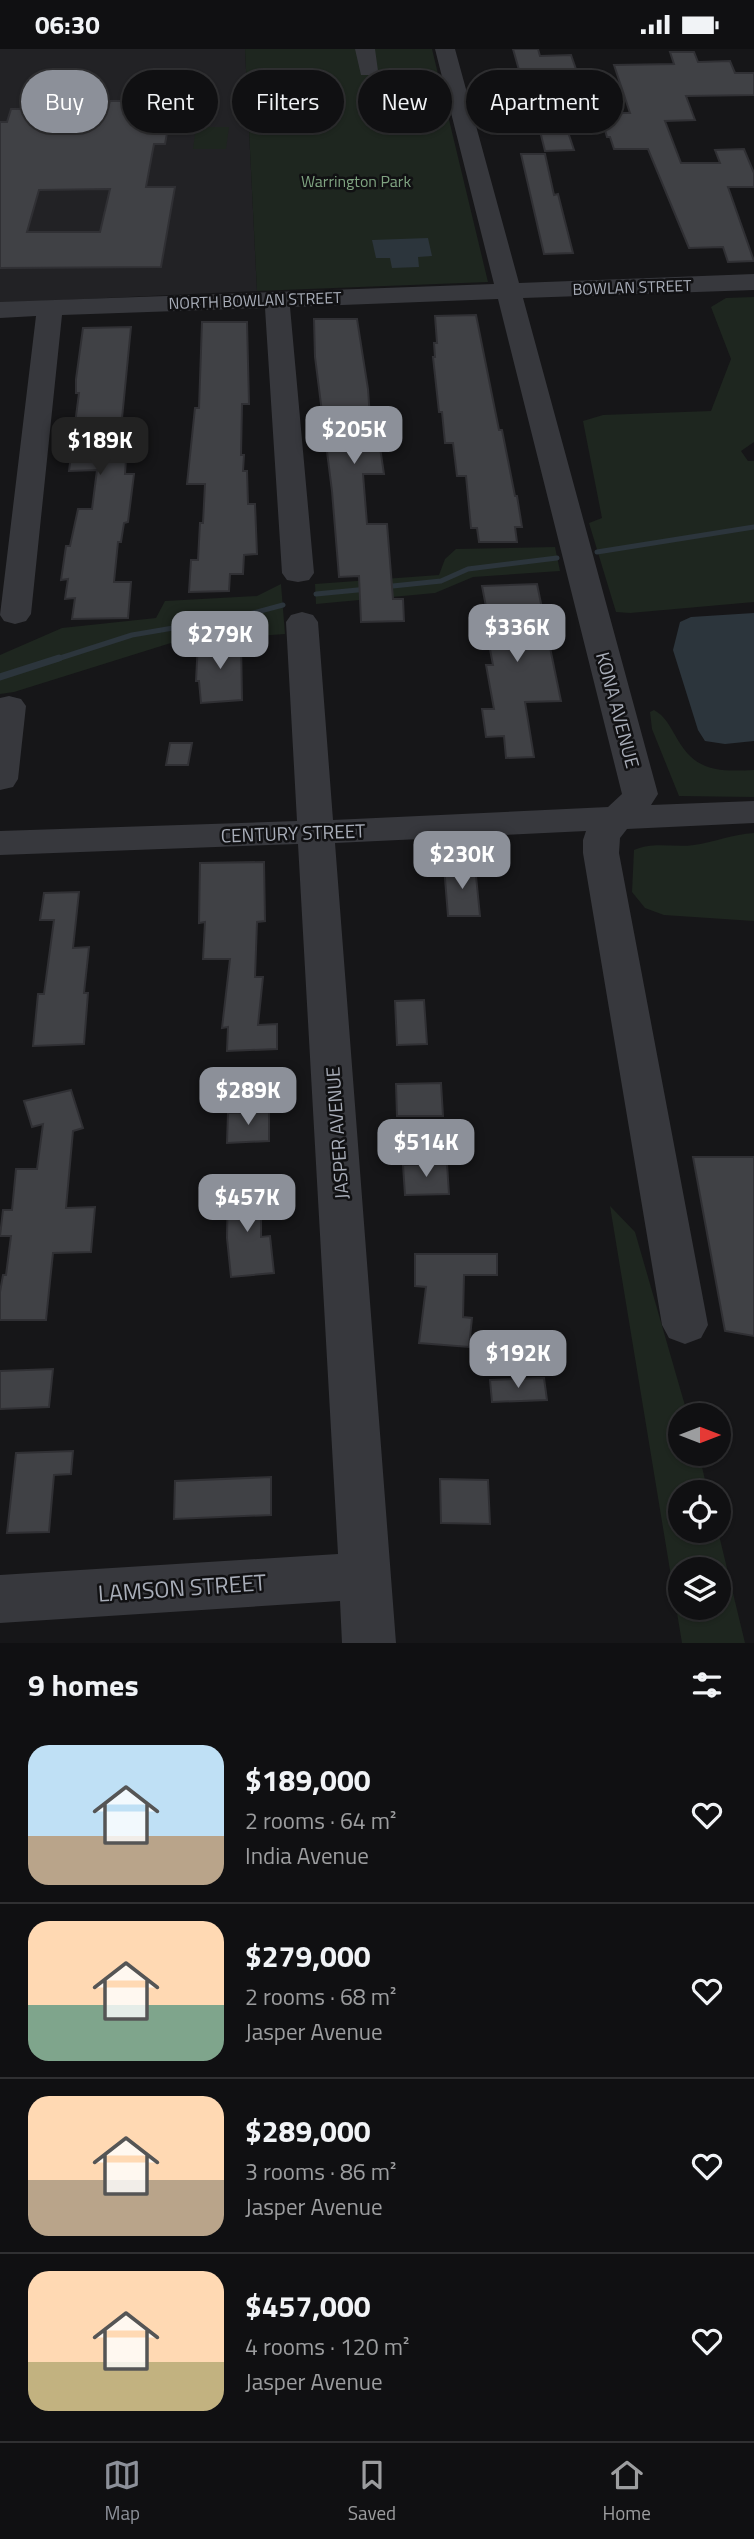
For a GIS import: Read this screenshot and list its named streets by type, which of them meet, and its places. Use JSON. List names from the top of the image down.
{
  "streets": {
    "street": [
      "BOWLAN STREET",
      "NORTH BOWLAN STREET",
      "KONA AVENUE",
      "CENTURY STREET",
      "JASPER AVENUE",
      "LAMSON STREET"
    ]
  },
  "crossings": [
    ["BOWLAN STREET", "NORTH BOWLAN STREET"],
    ["BOWLAN STREET", "KONA AVENUE"],
    ["NORTH BOWLAN STREET", "KONA AVENUE"],
    ["KONA AVENUE", "CENTURY STREET"],
    ["CENTURY STREET", "JASPER AVENUE"],
    ["JASPER AVENUE", "LAMSON STREET"]
  ],
  "parks": ["Warrington Park"],
  "north": "right",
  "page": {
    "status": "06:30",
    "chip": [
      "Buy",
      "Rent",
      "Filters",
      "New",
      "Apartment"
    ],
    "price": [
      "$205K",
      "$189K",
      "$336K",
      "$279K",
      "$230K",
      "$289K",
      "$514K",
      "$457K",
      "$192K"
    ],
    "heading": "9 homes",
    "list": [
      {
        "name": "$189,000",
        "note": "2 rooms · 64 m² · India Avenue"
      },
      {
        "name": "$279,000",
        "note": "2 rooms · 68 m² · Jasper Avenue"
      },
      {
        "name": "$289,000",
        "note": "3 rooms · 86 m² · Jasper Avenue"
      },
      {
        "name": "$457,000",
        "note": "4 rooms · 120 m² · Jasper Avenue"
      }
    ],
    "tabs": ["Map", "Saved", "Home"]
  }
}
